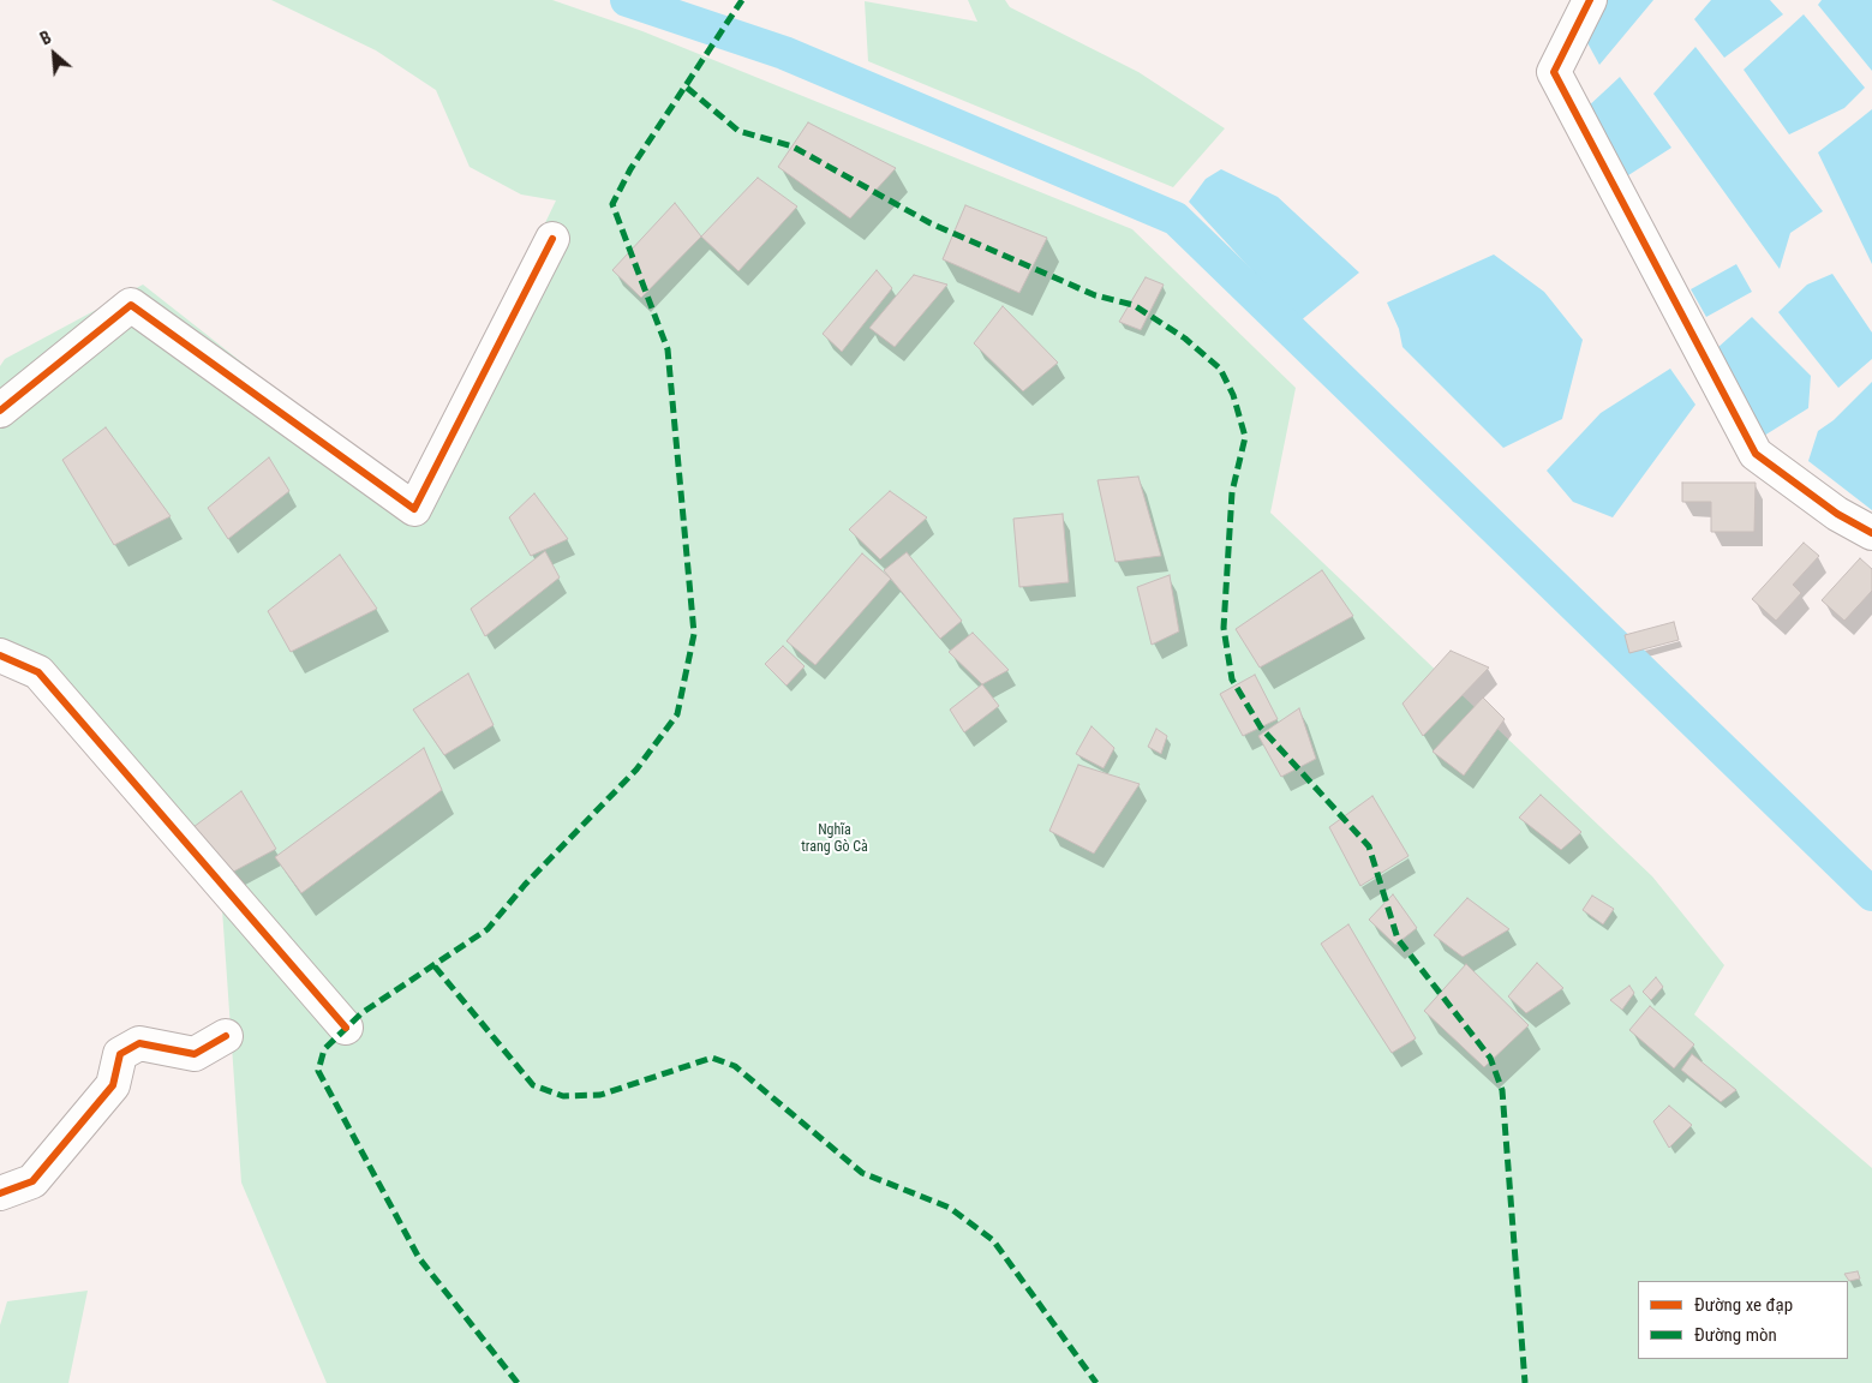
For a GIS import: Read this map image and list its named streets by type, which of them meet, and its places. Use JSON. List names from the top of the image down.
{
  "parks": ["Nghĩa trang Gò Cà"],
  "legend": ["Đường xe đạp", "Đường mòn"],
  "north": "top left"
}
